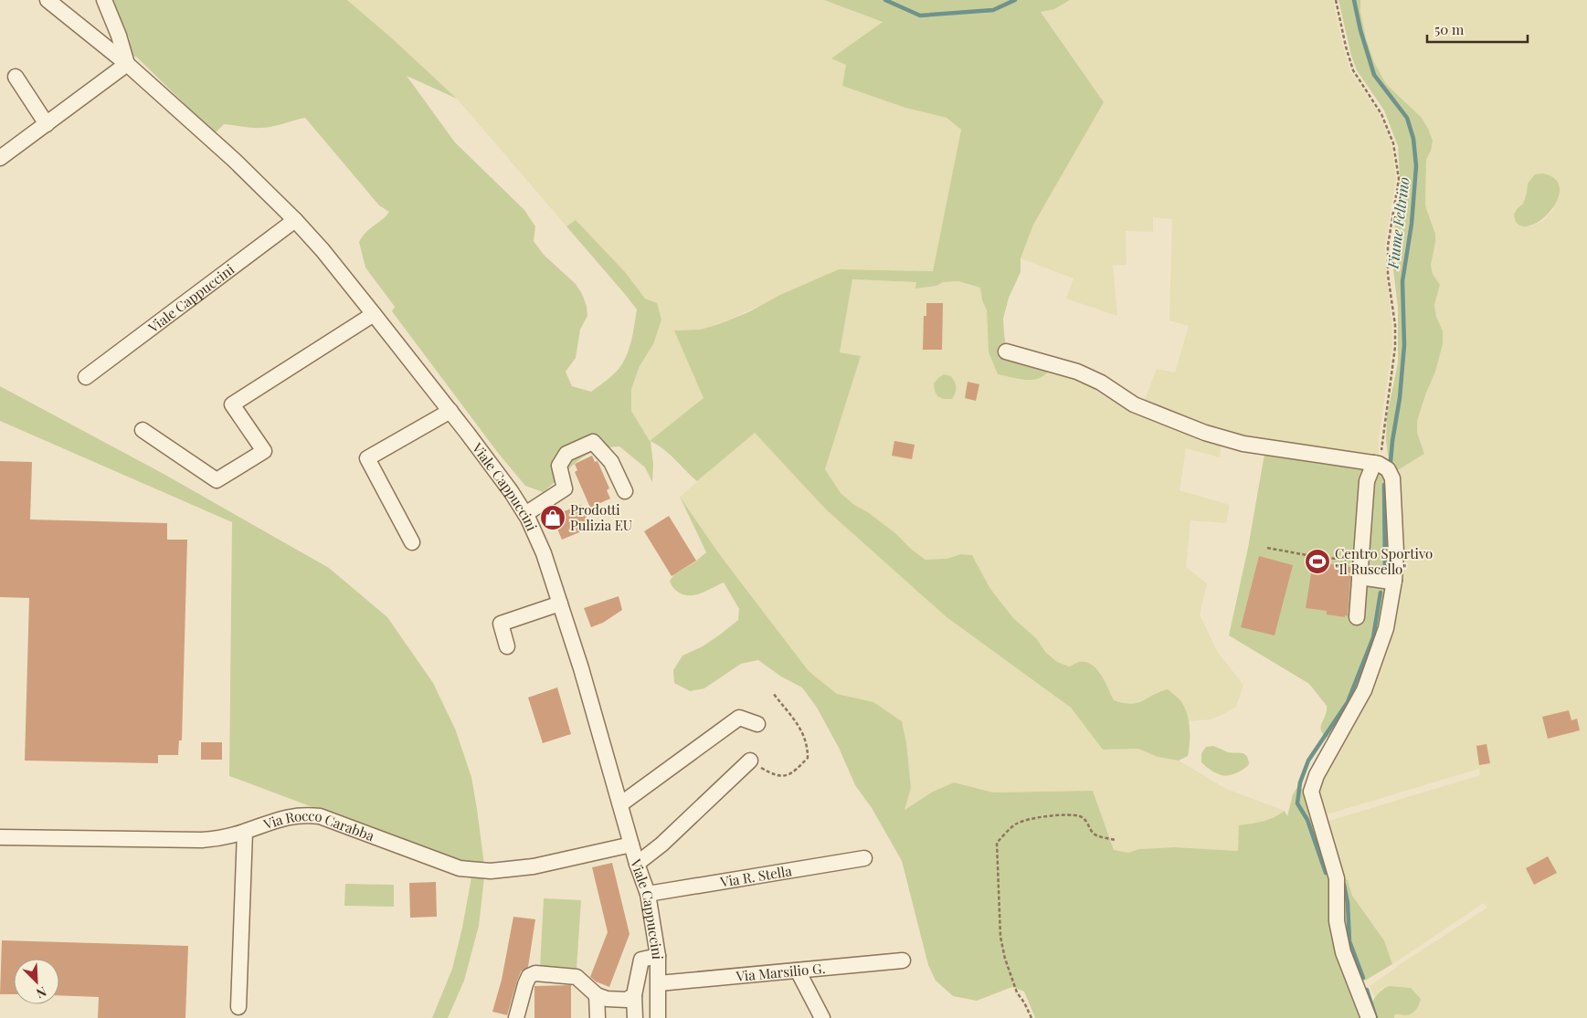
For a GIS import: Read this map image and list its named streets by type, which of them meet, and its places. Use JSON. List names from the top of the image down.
{
  "streets": {
    "street": [
      "Viale Cappuccini",
      "Via Rocco Carabba",
      "Via R. Stella",
      "Via Marsilio G."
    ]
  },
  "crossings": [
    ["Viale Cappuccini", "Via Rocco Carabba"],
    ["Viale Cappuccini", "Via R. Stella"],
    ["Viale Cappuccini", "Via Marsilio G."]
  ],
  "water": ["Fiume Feltrino"],
  "places": {
    "shop": ["Prodotti Pulizia EU"],
    "sports": ["Centro Sportivo \"Il Ruscello\""]
  },
  "scale_bar": "50 m",
  "north": "bottom right"
}
